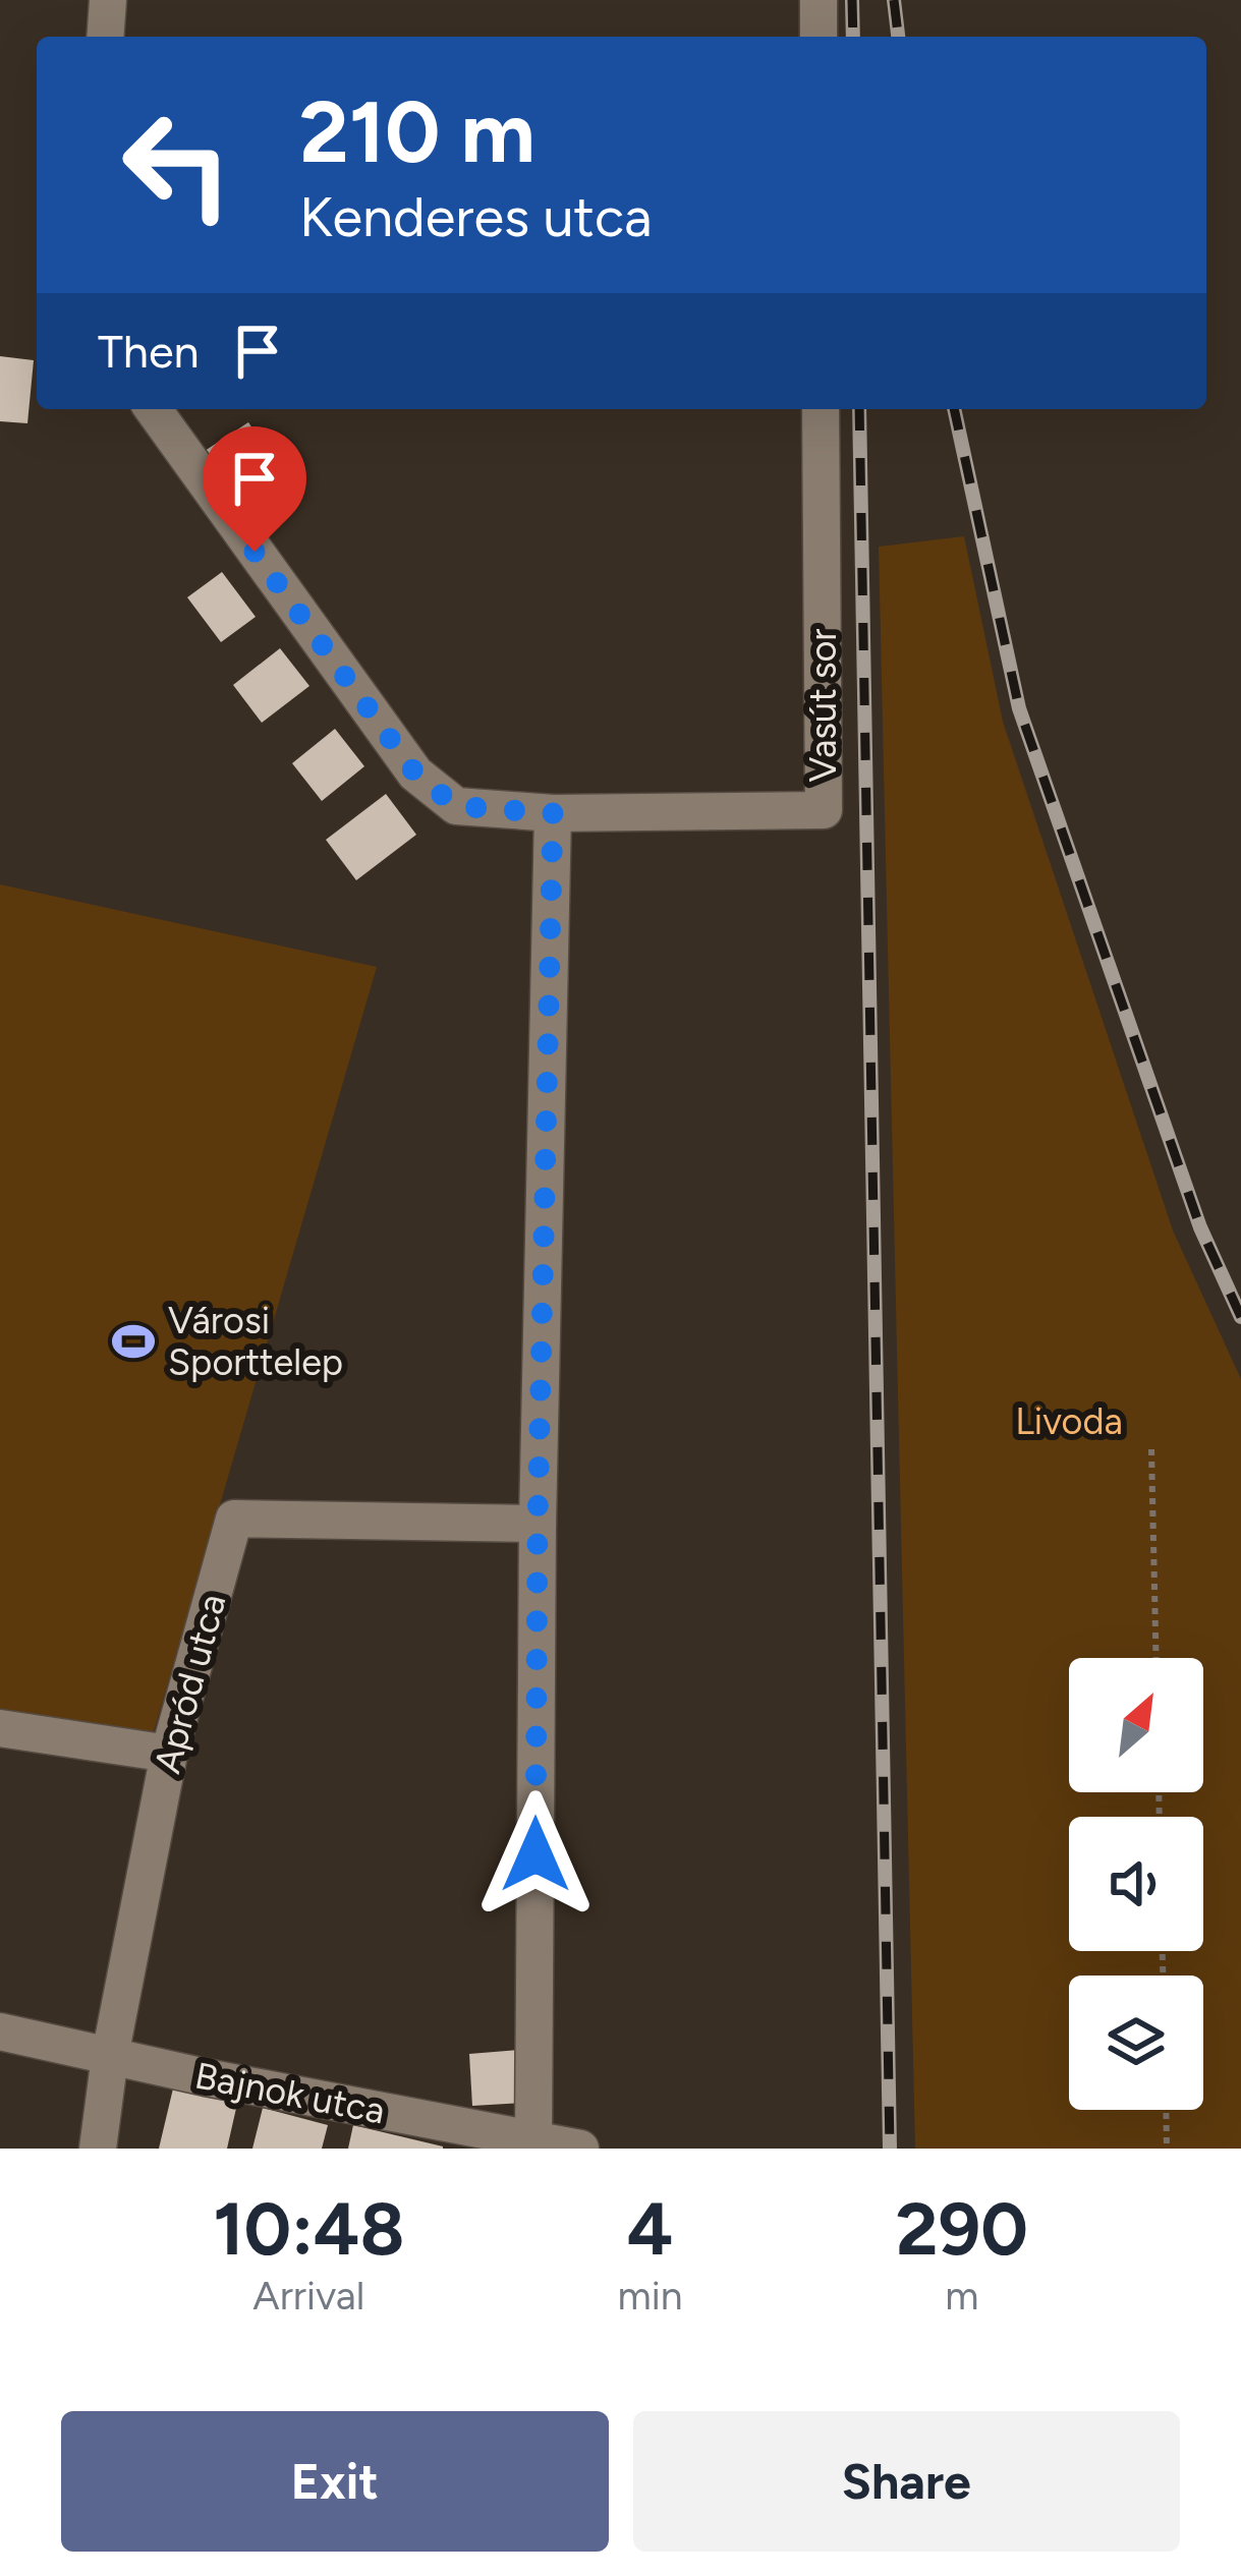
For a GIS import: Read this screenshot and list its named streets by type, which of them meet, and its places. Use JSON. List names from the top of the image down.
{
  "streets": {
    "street": ["Vasút sor", "Apród utca", "Bajnok utca"]
  },
  "crossings": [
    ["Apród utca", "Bajnok utca"]
  ],
  "parks": ["Livoda"],
  "places": {
    "sports": ["Városi Sporttelep"]
  },
  "north": "top right",
  "page": {
    "turn": ["210 m", "Kenderes utca"],
    "then": "Then",
    "eta": [
      "10:48",
      "Arrival",
      "4",
      "min",
      "290",
      "m"
    ],
    "buttons": ["Exit", "Share"]
  }
}
